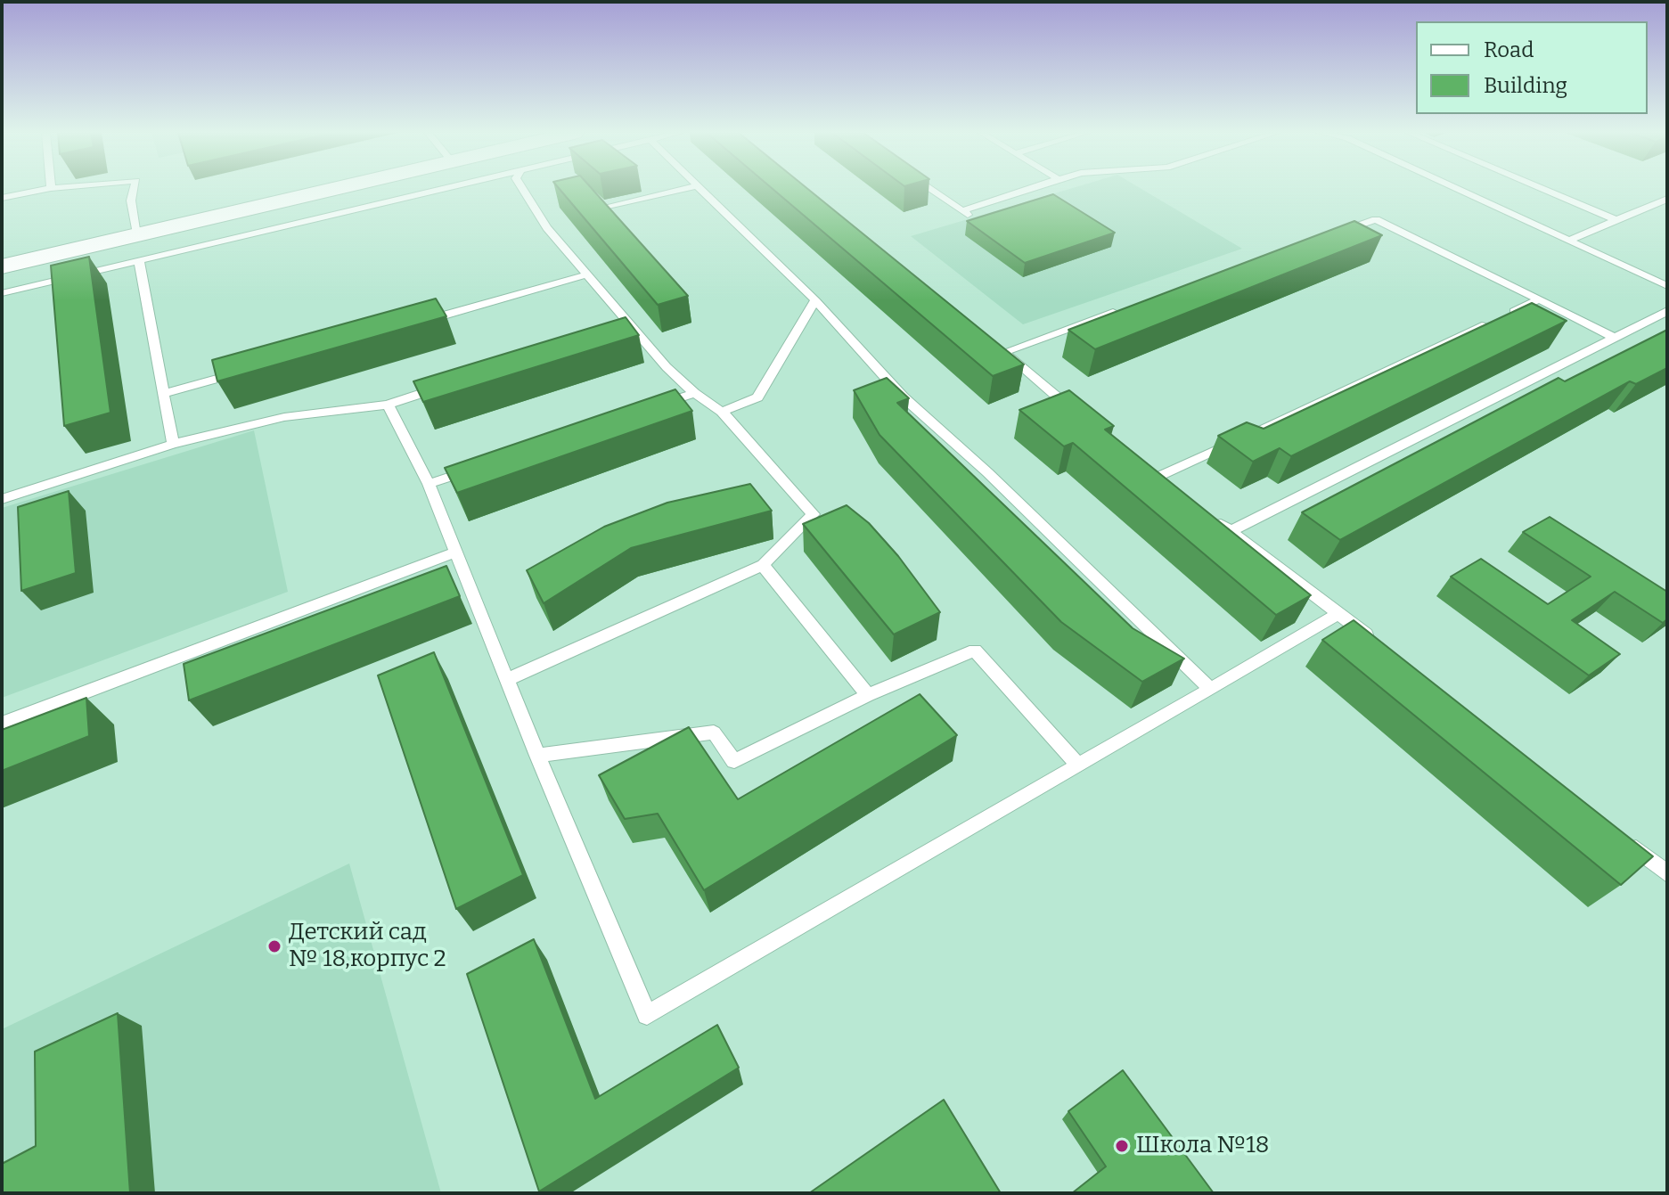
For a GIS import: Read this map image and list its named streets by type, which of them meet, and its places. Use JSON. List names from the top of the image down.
{
  "places": ["Детский сад № 18,корпус 2", "Школа №18"],
  "legend": ["Road", "Building"]
}
